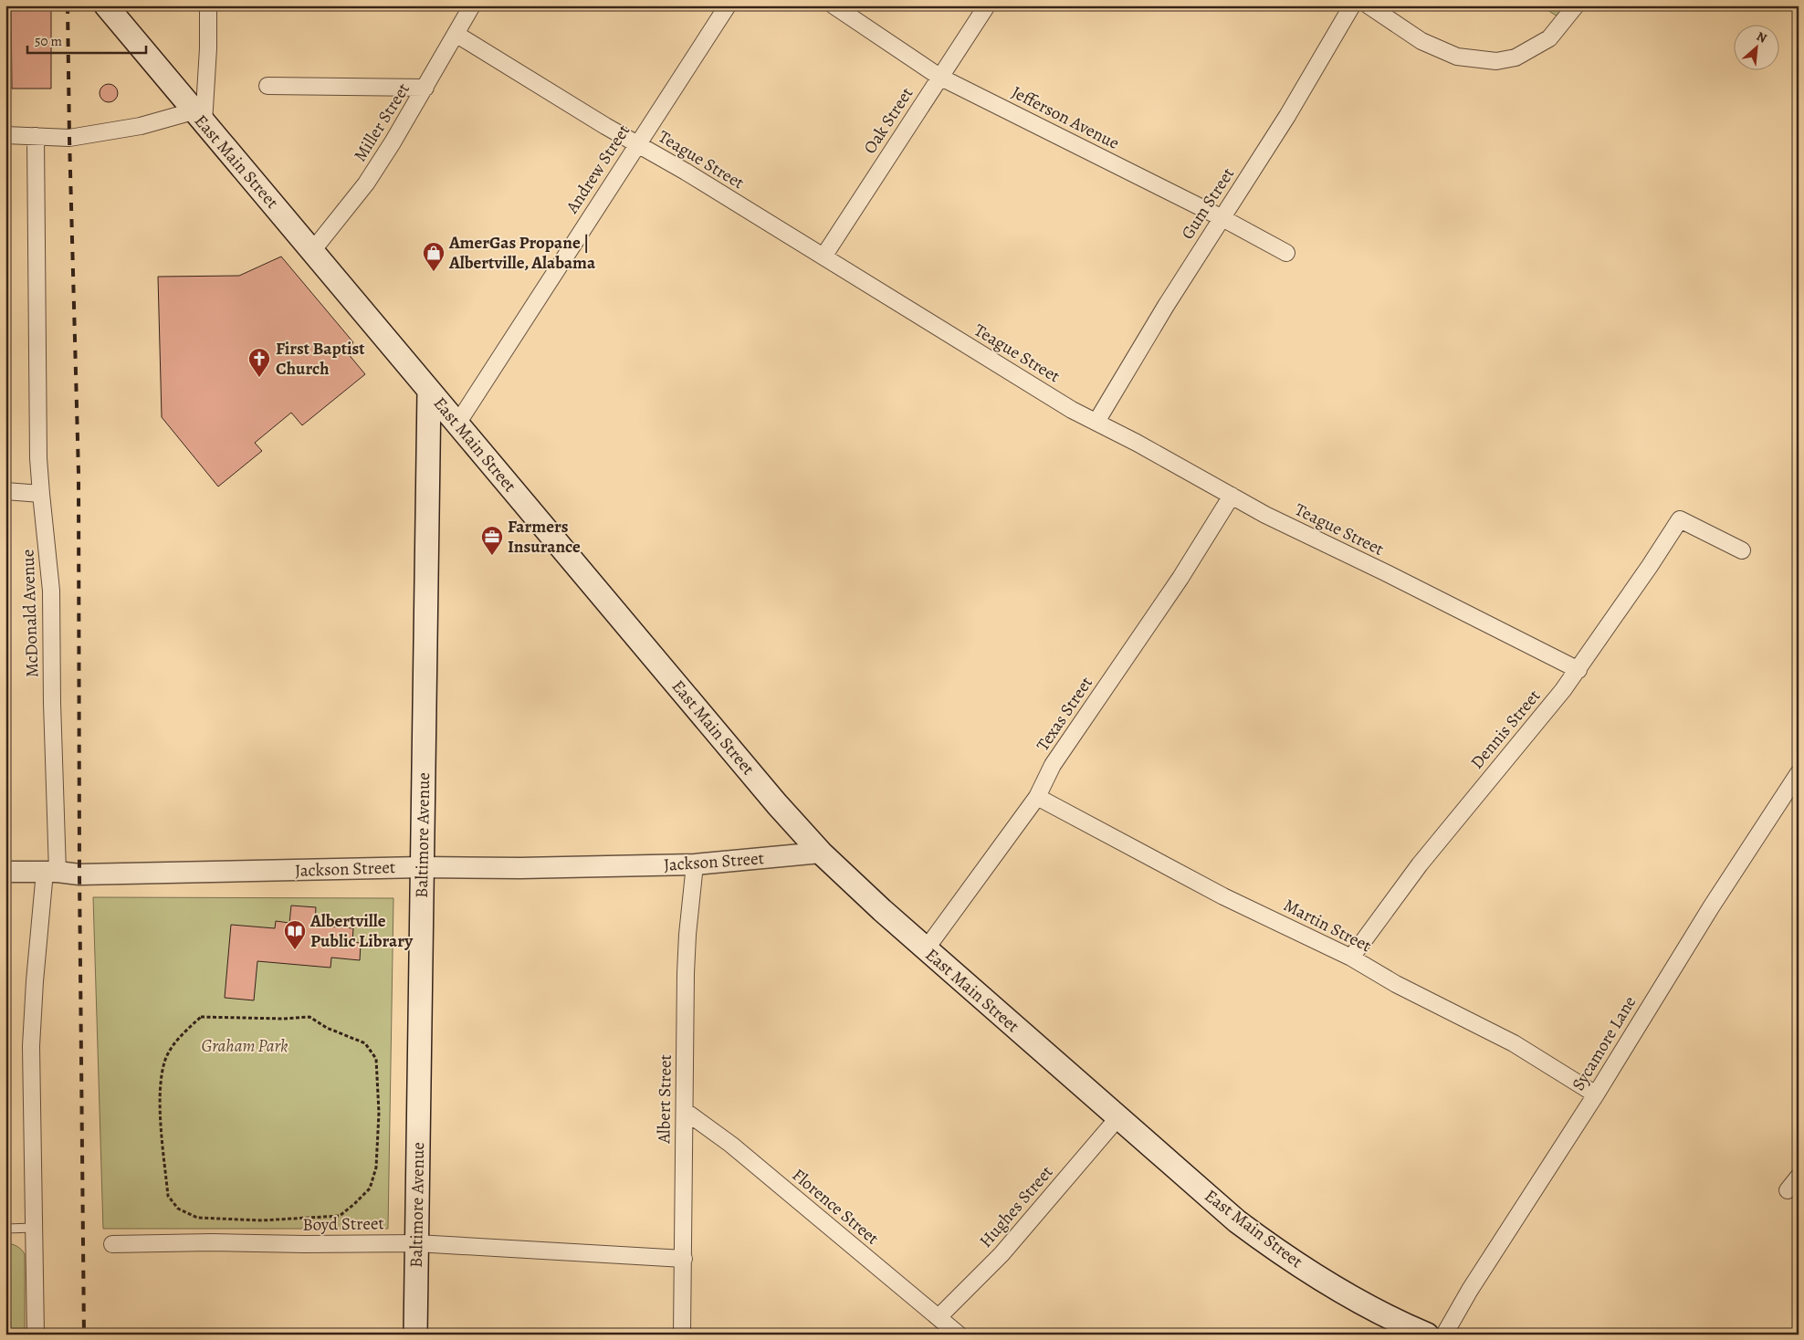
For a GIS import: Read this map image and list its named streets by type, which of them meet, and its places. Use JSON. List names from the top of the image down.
{
  "streets": {
    "main road": ["East Main Street", "Baltimore Avenue"],
    "street": [
      "Jefferson Avenue",
      "Oak Street",
      "Miller Street",
      "Teague Street",
      "Andrew Street",
      "Gum Street",
      "McDonald Avenue",
      "Texas Street",
      "Dennis Street",
      "Jackson Street",
      "Martin Street",
      "Sycamore Lane",
      "Albert Street",
      "Florence Street",
      "Hughes Street",
      "Boyd Street"
    ]
  },
  "crossings": [
    ["Jefferson Avenue", "Oak Street"],
    ["Jefferson Avenue", "Gum Street"],
    ["Oak Street", "Teague Street"],
    ["Miller Street", "Teague Street"],
    ["Miller Street", "East Main Street"],
    ["Teague Street", "Andrew Street"],
    ["Teague Street", "Gum Street"],
    ["Teague Street", "Texas Street"],
    ["Teague Street", "Dennis Street"],
    ["East Main Street", "Andrew Street"],
    ["East Main Street", "Texas Street"],
    ["East Main Street", "Baltimore Avenue"],
    ["East Main Street", "Jackson Street"],
    ["East Main Street", "Hughes Street"],
    ["McDonald Avenue", "Jackson Street"],
    ["Texas Street", "Martin Street"],
    ["Dennis Street", "Martin Street"],
    ["Baltimore Avenue", "Jackson Street"],
    ["Baltimore Avenue", "Boyd Street"],
    ["Jackson Street", "Albert Street"],
    ["Martin Street", "Sycamore Lane"],
    ["Albert Street", "Florence Street"],
    ["Albert Street", "Boyd Street"],
    ["Florence Street", "Hughes Street"]
  ],
  "parks": ["Graham Park"],
  "places": {
    "shop": ["AmerGas Propane | Albertville, Alabama"],
    "church": ["First Baptist Church"],
    "office": ["Farmers Insurance"],
    "library": ["Albertville Public Library"]
  },
  "scale_bar": "50 m",
  "north": "top right"
}
